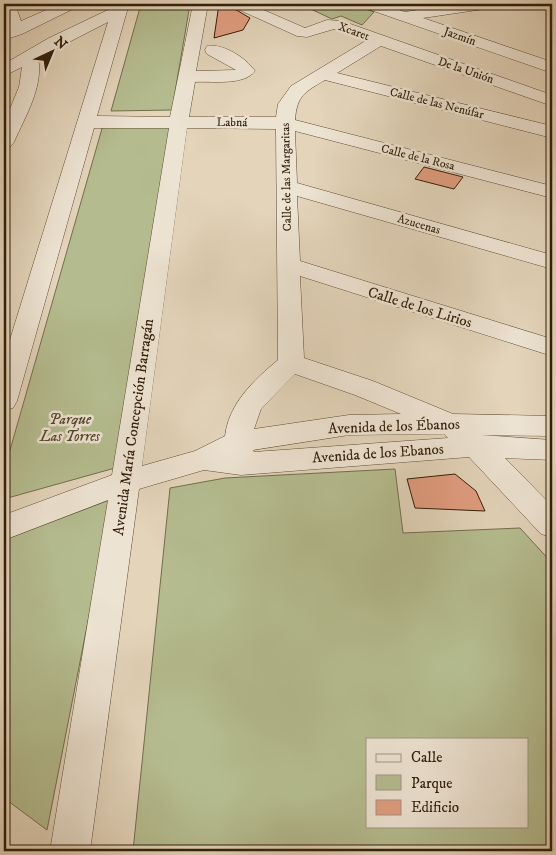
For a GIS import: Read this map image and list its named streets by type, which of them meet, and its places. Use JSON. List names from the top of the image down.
{
  "streets": {
    "street": [
      "Xcaret",
      "Jazmín",
      "De la Unión",
      "Calle de las Nenúfar",
      "Labná",
      "Calle de la Rosa",
      "Calle de las Margaritas",
      "Azucenas",
      "Calle de los Lirios",
      "Avenida de los Ébanos",
      "Avenida María Concepción Barragán",
      "Avenida de los Ebanos"
    ]
  },
  "crossings": [
    ["Xcaret", "De la Unión"],
    ["Xcaret", "Calle de las Margaritas"],
    ["De la Unión", "Calle de las Margaritas"],
    ["Calle de las Nenúfar", "Calle de las Margaritas"],
    ["Labná", "Calle de la Rosa"],
    ["Labná", "Calle de las Margaritas"],
    ["Labná", "Avenida María Concepción Barragán"],
    ["Calle de la Rosa", "Calle de las Margaritas"],
    ["Calle de las Margaritas", "Azucenas"],
    ["Calle de las Margaritas", "Calle de los Lirios"],
    ["Avenida de los Ébanos", "Avenida de los Ebanos"],
    ["Avenida María Concepción Barragán", "Avenida de los Ebanos"]
  ],
  "parks": ["Parque Las Torres"],
  "legend": ["Calle", "Parque", "Edificio"],
  "north": "top right"
}
